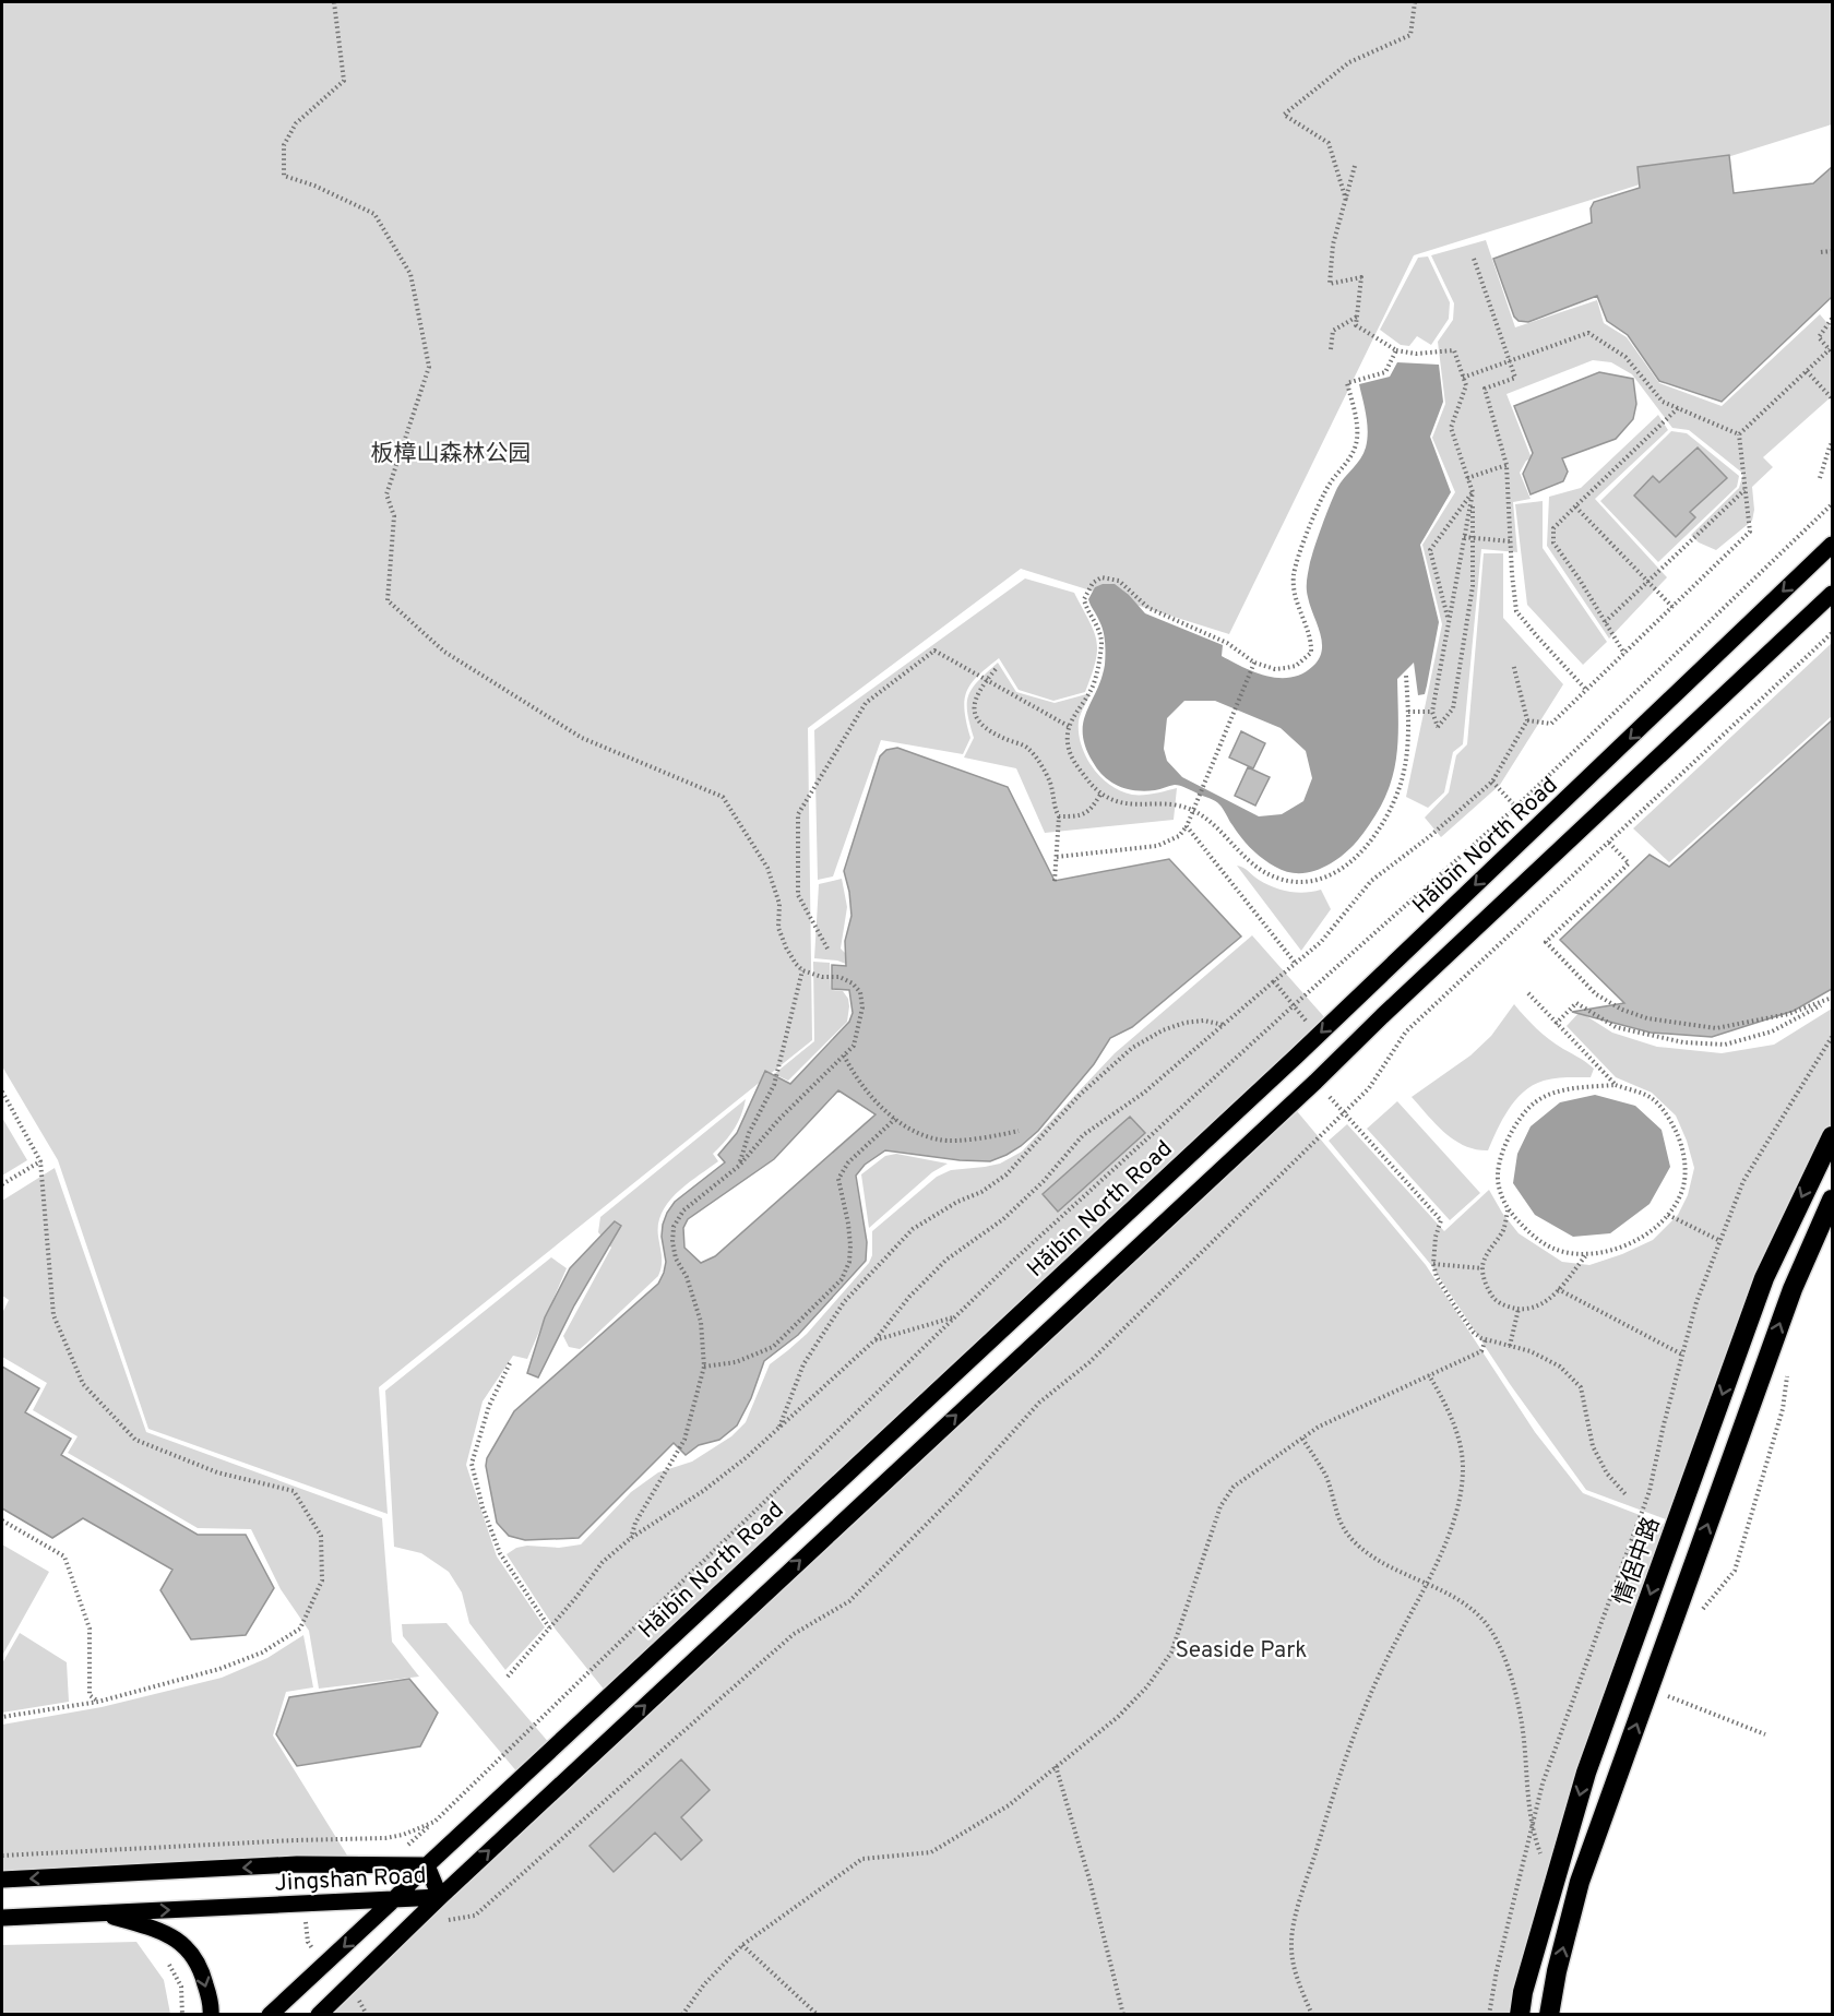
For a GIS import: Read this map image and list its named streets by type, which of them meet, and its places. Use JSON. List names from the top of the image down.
{
  "streets": {
    "highway": ["情侶中路"],
    "main road": ["Hǎibīn North Road", "Jingshan Road"]
  },
  "crossings": [
    ["Hǎibīn North Road", "Jingshan Road"]
  ],
  "parks": ["板樟山森林公园", "Seaside Park"]
}
